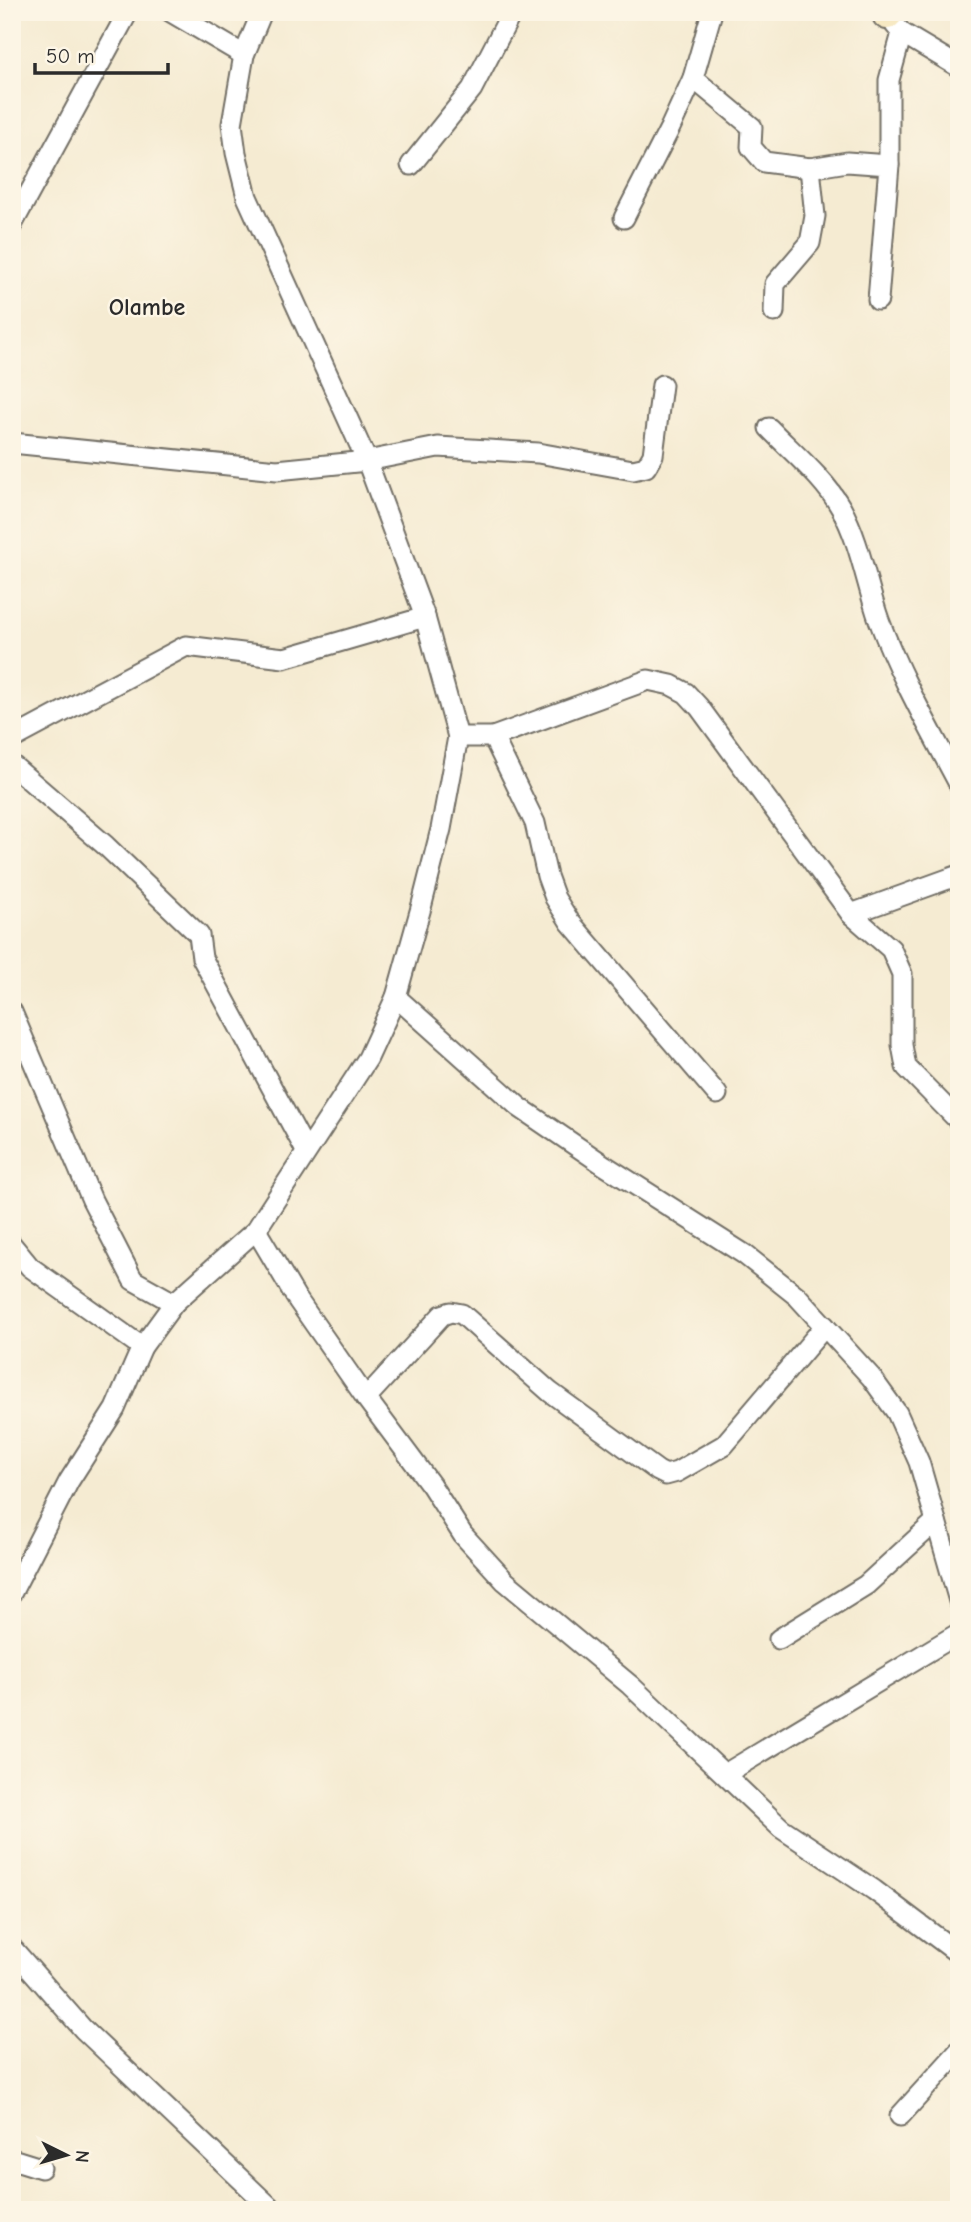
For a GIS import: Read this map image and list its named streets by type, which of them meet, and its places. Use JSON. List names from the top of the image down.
{
  "districts": ["Olambe"],
  "scale_bar": "50 m",
  "north": "right"
}
